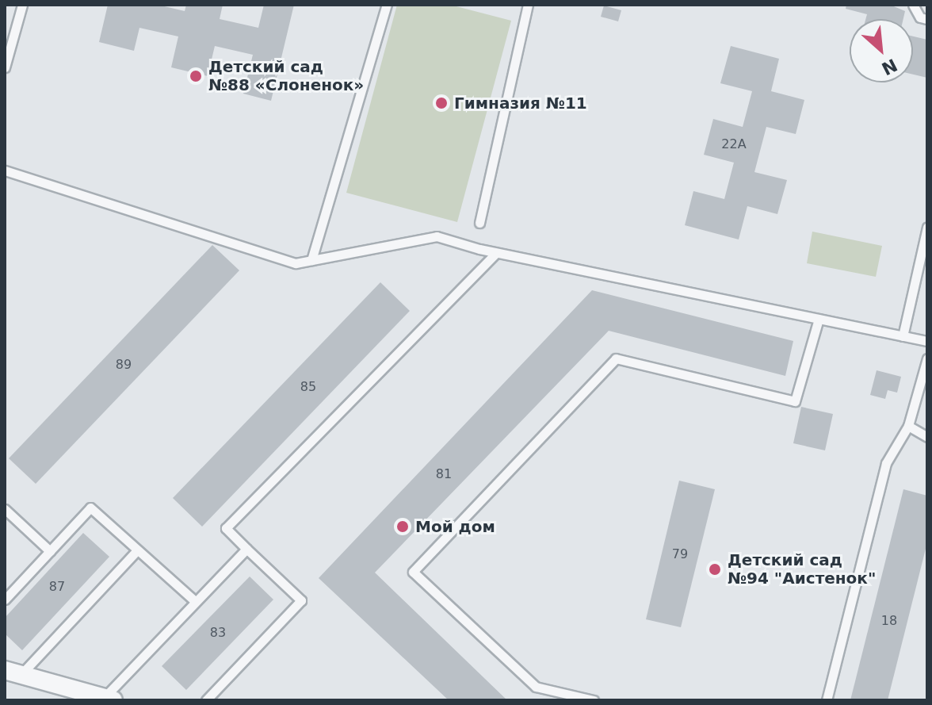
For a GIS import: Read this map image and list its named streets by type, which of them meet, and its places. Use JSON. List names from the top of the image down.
{
  "places": [
    "Детский сад №88 «Слоненок»",
    "Гимназия №11",
    "Мой дом",
    "Детский сад №94 \"Аистенок\""
  ],
  "house_numbers": [
    "22А",
    "89",
    "85",
    "81",
    "79",
    "87",
    "18",
    "83"
  ],
  "north": "bottom right"
}
